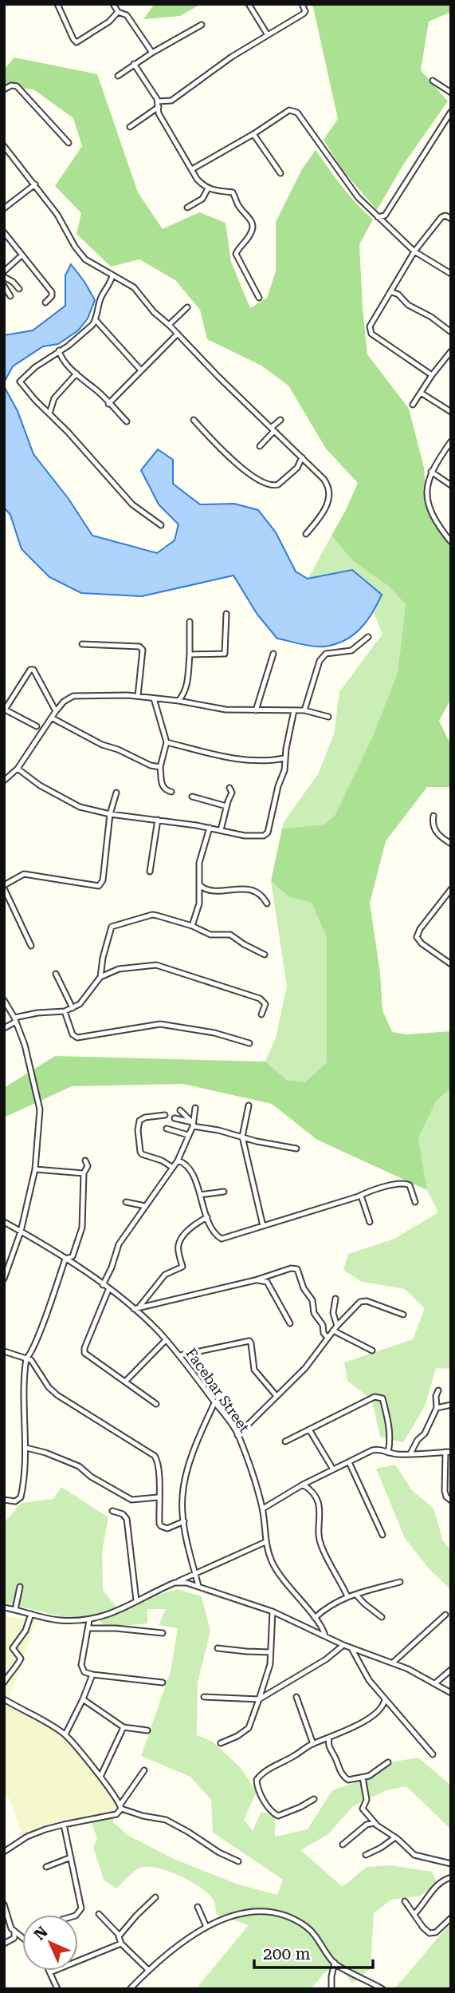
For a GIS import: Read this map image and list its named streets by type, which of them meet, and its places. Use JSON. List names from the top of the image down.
{
  "streets": {
    "street": ["Facebar Street"]
  },
  "scale_bar": "200 m",
  "north": "top left"
}
